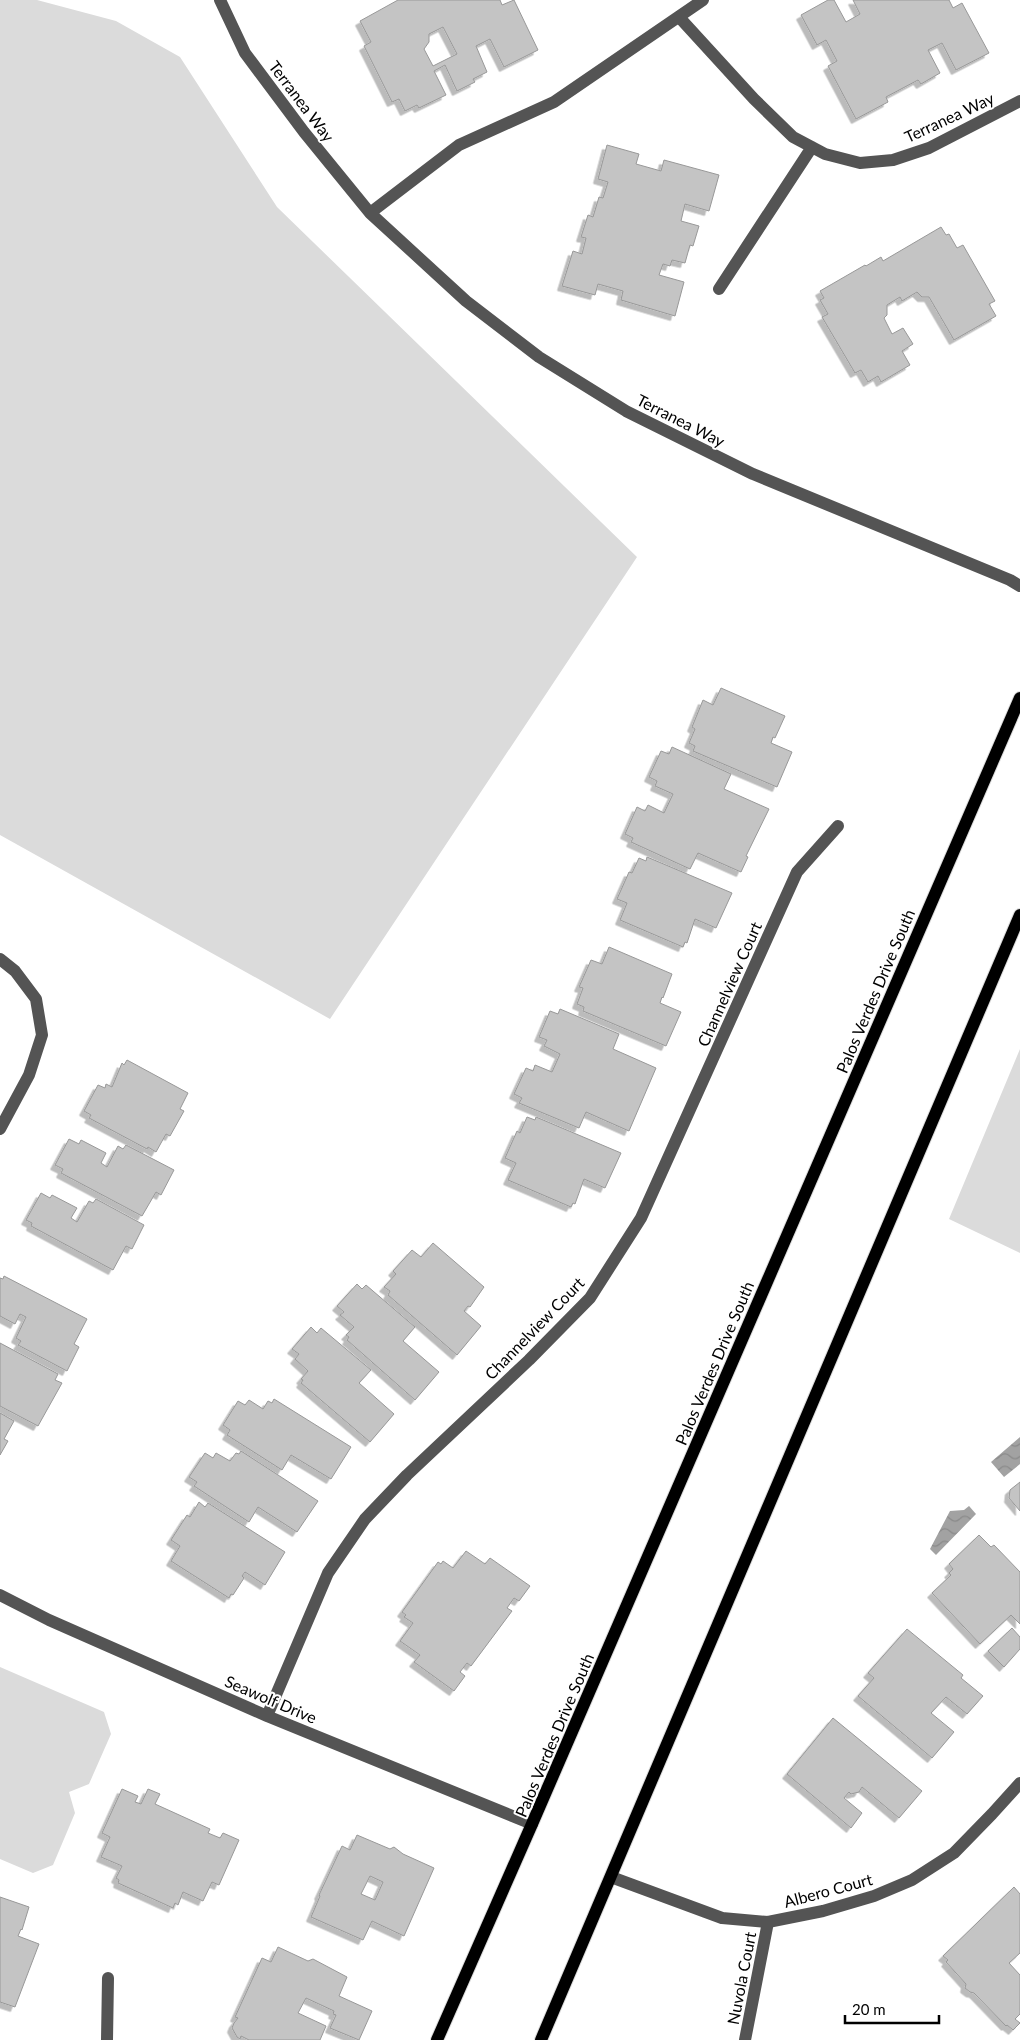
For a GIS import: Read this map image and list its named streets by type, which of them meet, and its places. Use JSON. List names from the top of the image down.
{
  "streets": {
    "main road": ["Palos Verdes Drive South"],
    "street": [
      "Terranea Way",
      "Channelview Court",
      "Seawolf Drive",
      "Albero Court",
      "Nuvola Court"
    ]
  },
  "crossings": [
    ["Channelview Court", "Seawolf Drive"],
    ["Palos Verdes Drive South", "Seawolf Drive"],
    ["Albero Court", "Nuvola Court"]
  ],
  "scale_bar": "20 m"
}
